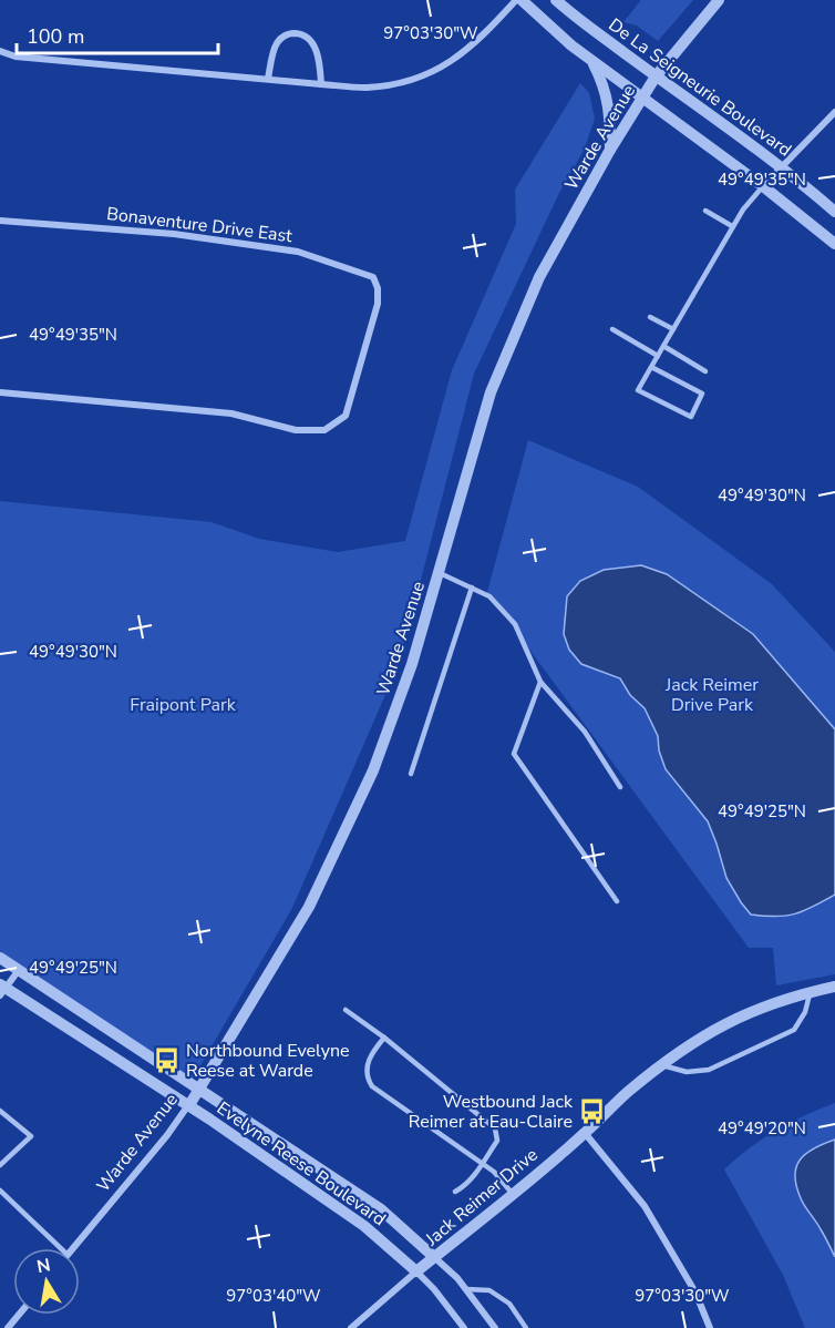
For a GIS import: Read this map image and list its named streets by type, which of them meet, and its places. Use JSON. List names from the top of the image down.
{
  "streets": {
    "street": [
      "De La Seigneurie Boulevard",
      "Warde Avenue",
      "Bonaventure Drive East",
      "Evelyne Reese Boulevard",
      "Jack Reimer Drive"
    ]
  },
  "crossings": [
    ["De La Seigneurie Boulevard", "Warde Avenue"],
    ["Warde Avenue", "Evelyne Reese Boulevard"],
    ["Evelyne Reese Boulevard", "Jack Reimer Drive"]
  ],
  "parks": ["Jack Reimer Drive Park", "Fraipont Park"],
  "places": {
    "bus stop": ["Northbound Evelyne Reese at Warde", "Westbound Jack Reimer at Eau-Claire"]
  },
  "scale_bar": "100 m",
  "north": "top",
  "coordinates": [
    "97°03'30\"W",
    "49°49'35\"N",
    "49°49'30\"N",
    "49°49'25\"N",
    "49°49'20\"N",
    "97°03'40\"W"
  ]
}
